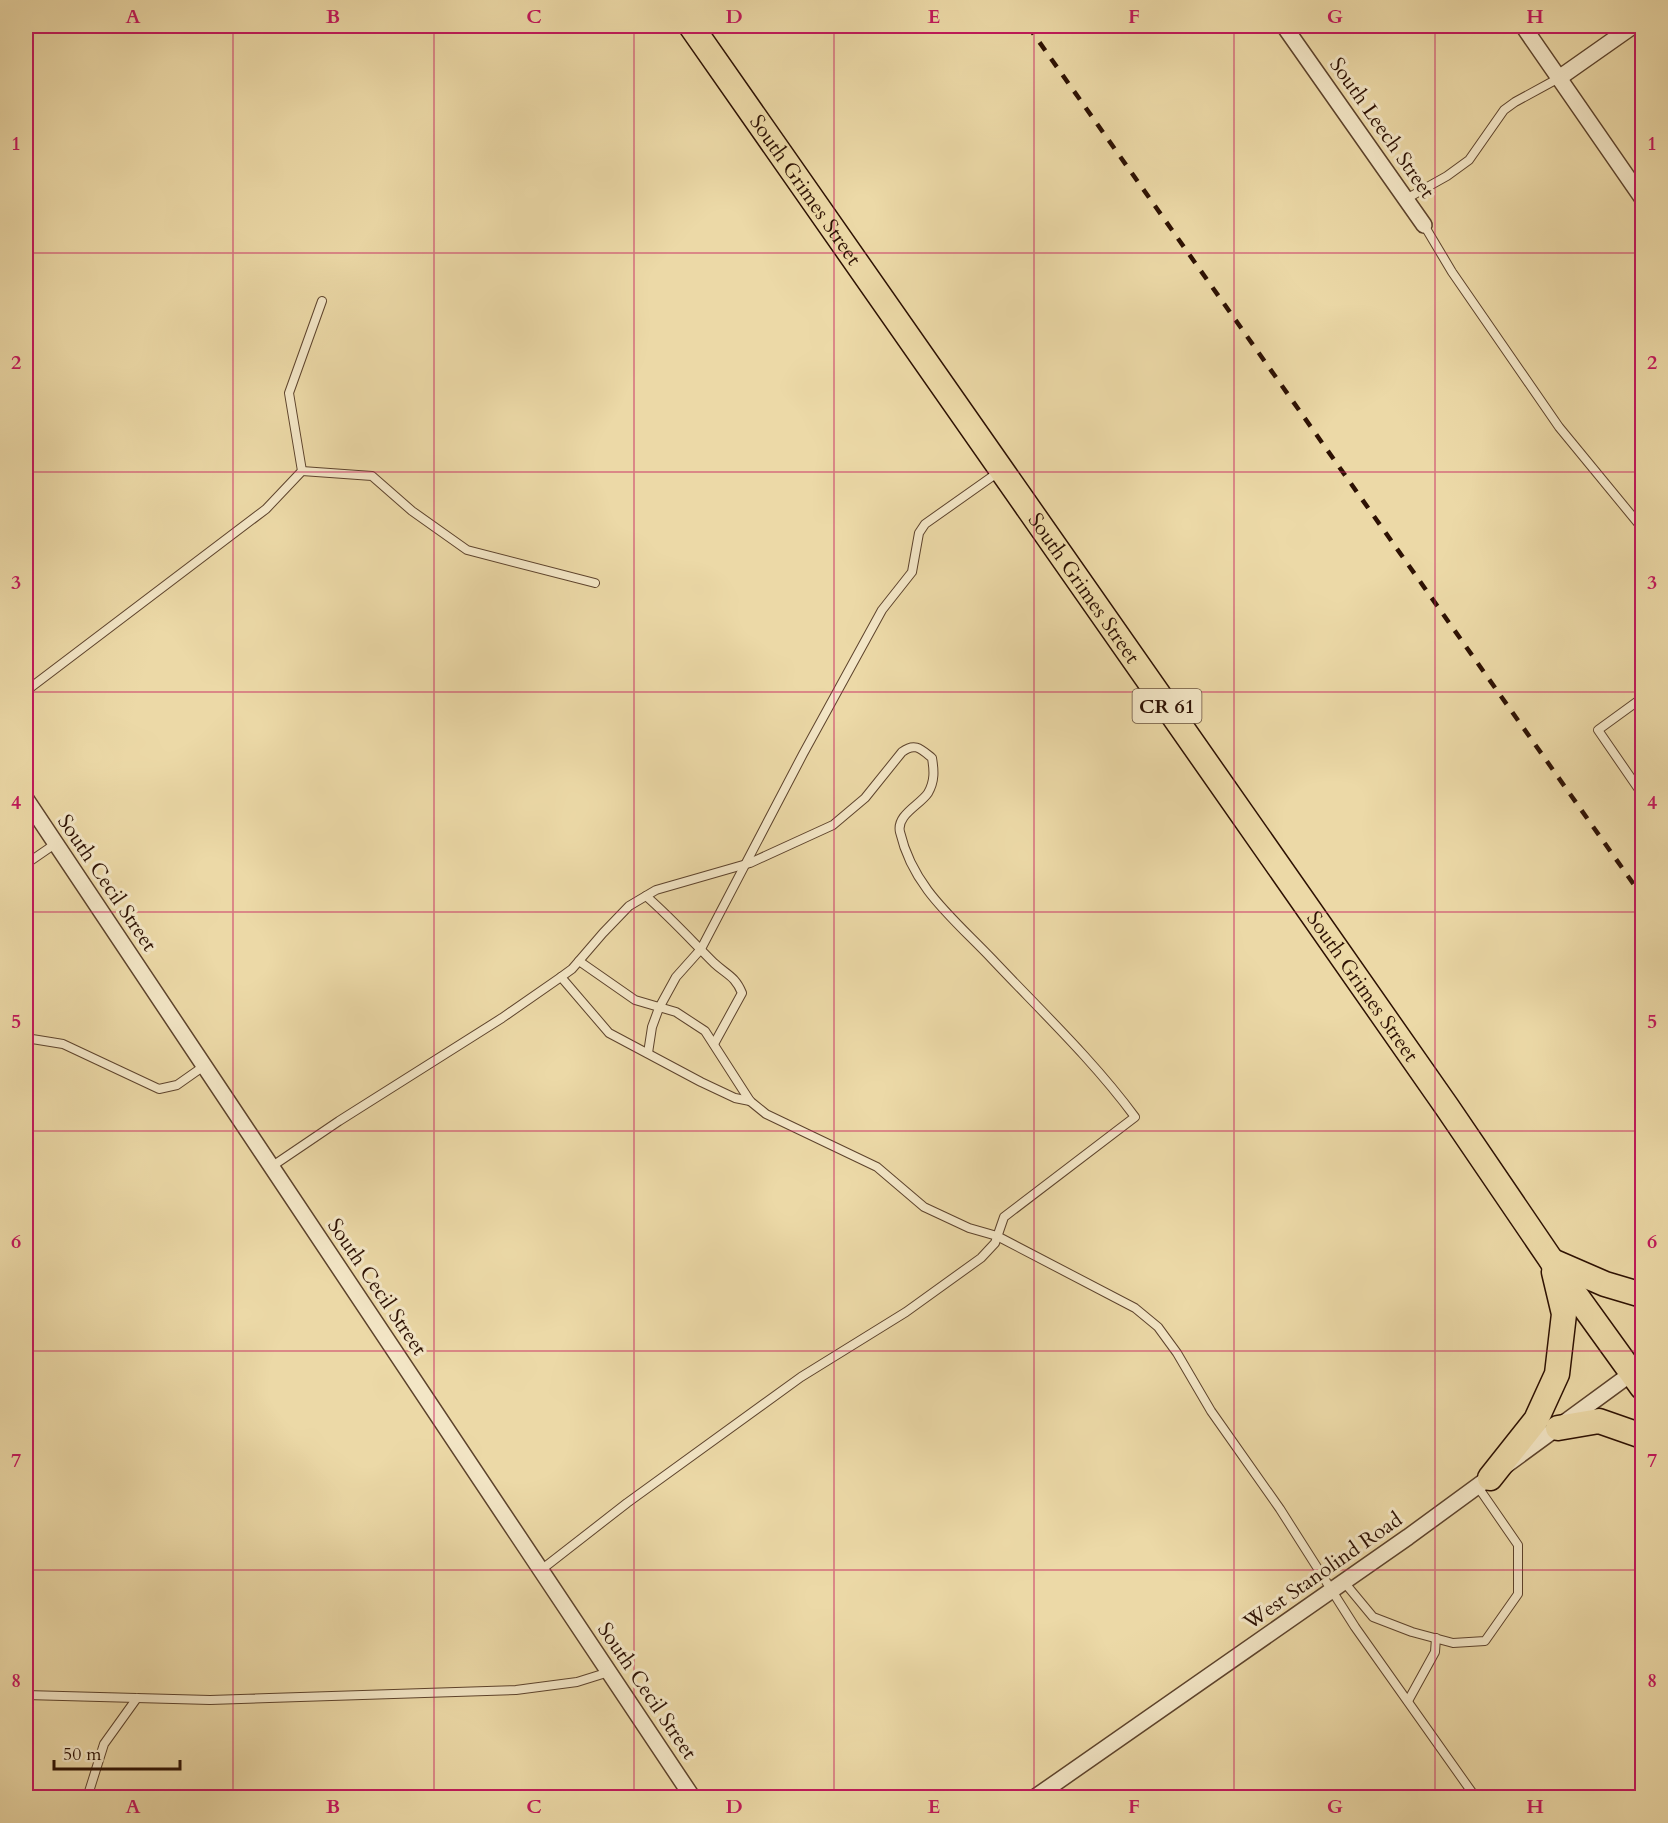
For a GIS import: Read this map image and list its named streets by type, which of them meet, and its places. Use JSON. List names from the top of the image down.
{
  "streets": {
    "main road": ["South Grimes Street", "CR 61"],
    "street": ["South Leech Street", "South Cecil Street", "West Stanolind Road"]
  },
  "crossings": [
    ["South Grimes Street", "West Stanolind Road"]
  ],
  "scale_bar": "50 m",
  "grid": {
    "columns": [
      "A",
      "B",
      "C",
      "D",
      "E",
      "F",
      "G",
      "H"
    ],
    "rows": [
      "1",
      "2",
      "3",
      "4",
      "5",
      "6",
      "7",
      "8"
    ]
  }
}
